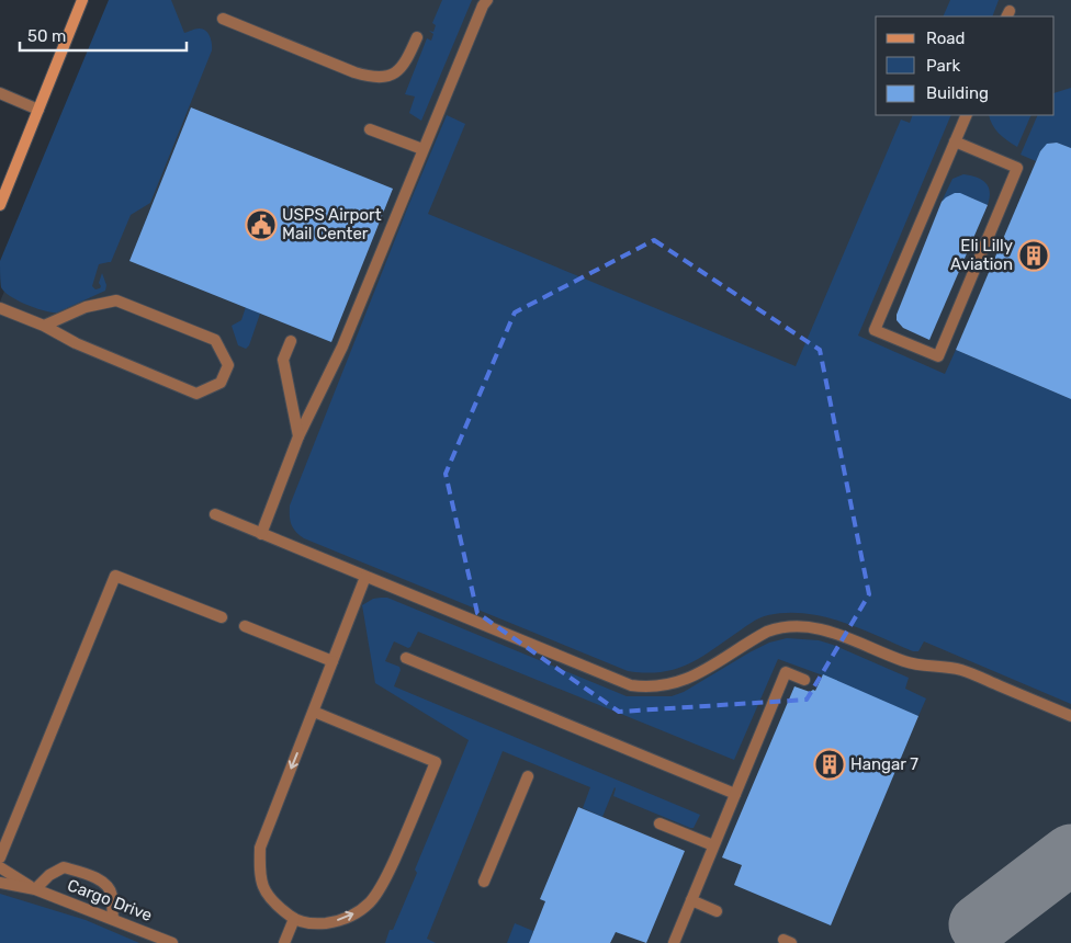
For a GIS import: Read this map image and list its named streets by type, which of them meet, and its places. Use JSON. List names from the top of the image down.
{
  "streets": {
    "street": ["Cargo Drive"]
  },
  "places": {
    "public building": ["USPS Airport Mail Center"],
    "building": ["Eli Lilly Aviation", "Hangar 7"]
  },
  "legend": ["Road", "Park", "Building"],
  "scale_bar": "50 m"
}
